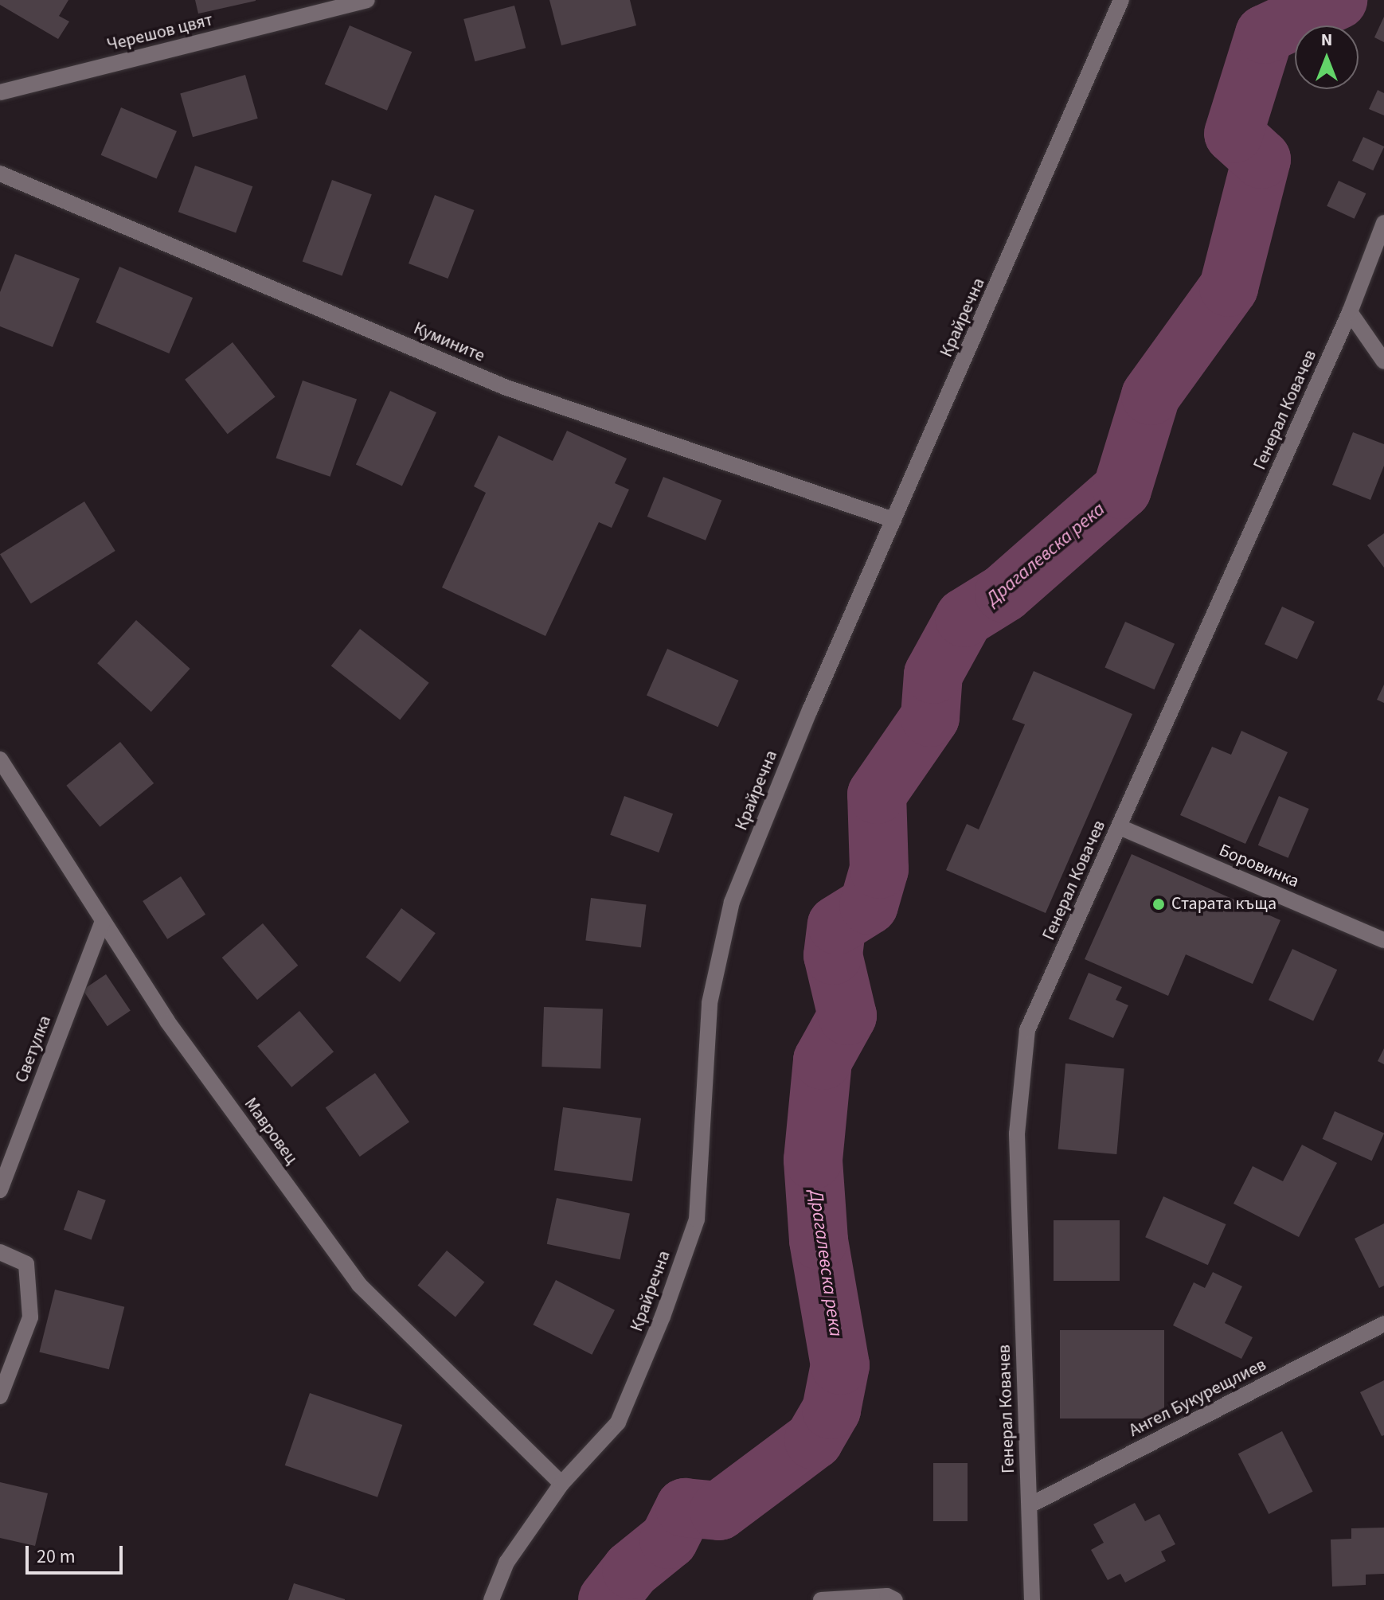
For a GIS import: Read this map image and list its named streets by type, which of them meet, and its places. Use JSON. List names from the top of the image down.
{
  "streets": {
    "street": [
      "Черешов цвят",
      "Крайречна",
      "Кумините",
      "Генерал Ковачев",
      "Боровинка",
      "Светулка",
      "Мавровец",
      "Ангел Букурещлиев"
    ]
  },
  "crossings": [
    ["Крайречна", "Кумините"],
    ["Крайречна", "Мавровец"],
    ["Генерал Ковачев", "Боровинка"],
    ["Генерал Ковачев", "Ангел Букурещлиев"],
    ["Светулка", "Мавровец"]
  ],
  "water": ["Драгалевска река"],
  "places": ["Старата къща"],
  "scale_bar": "20 m",
  "north": "top"
}
